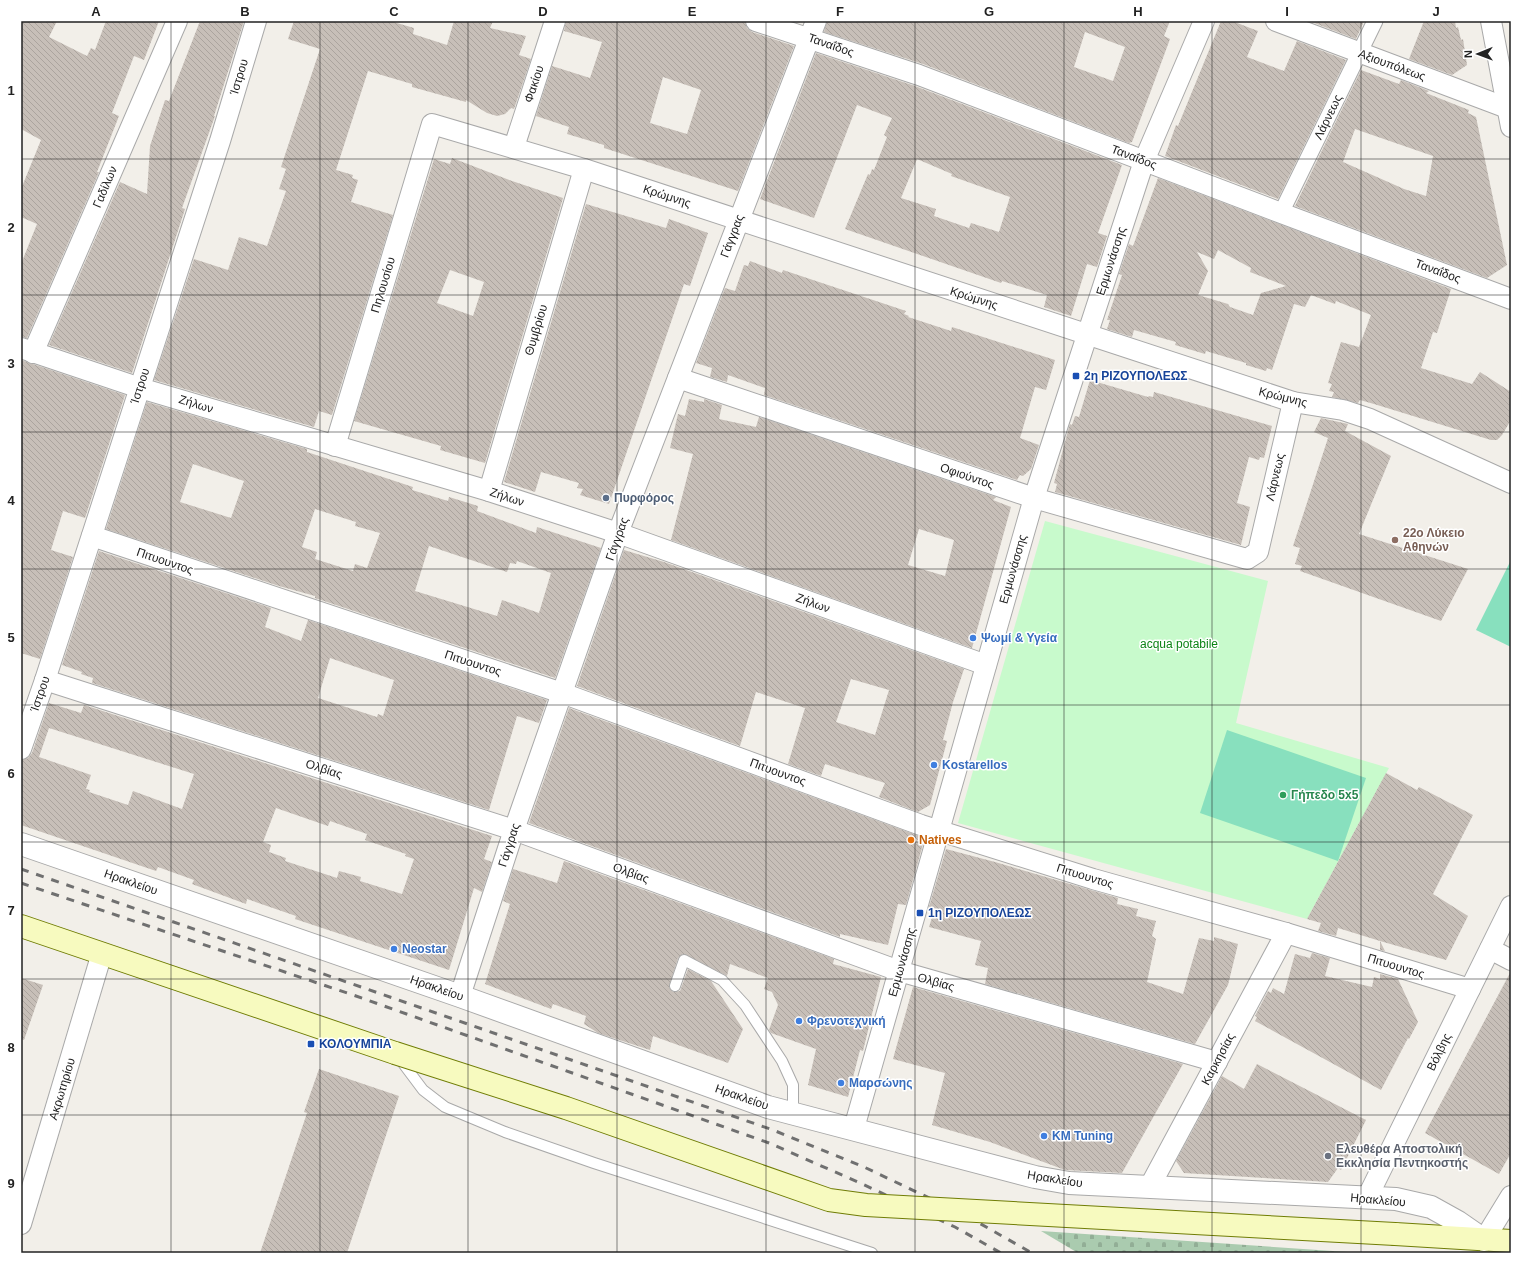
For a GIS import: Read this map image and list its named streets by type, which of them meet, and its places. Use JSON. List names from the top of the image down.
{
  "streets": {
    "street": [
      "Ταναΐδος",
      "Αξιουπόλεως",
      "Ίστρου",
      "Φακίου",
      "Λάρνεως",
      "Γαδίλων",
      "Κρώμνης",
      "Γάγγρας",
      "Ερμωνάσσης",
      "Πηλουσίου",
      "Θυμβρίου",
      "Ζήλων",
      "Οφιούντος",
      "Πιτυουντος",
      "Ολβίας",
      "Ηρακλείου",
      "Βόλβης",
      "Καρκησίας",
      "Ακρωτηρίου"
    ]
  },
  "crossings": [
    ["Ταναΐδος", "Λάρνεως"],
    ["Ταναΐδος", "Γάγγρας"],
    ["Ταναΐδος", "Ερμωνάσσης"],
    ["Αξιουπόλεως", "Λάρνεως"],
    ["Ίστρου", "Ζήλων"],
    ["Ίστρου", "Πιτυουντος"],
    ["Ίστρου", "Ολβίας"],
    ["Φακίου", "Κρώμνης"],
    ["Λάρνεως", "Κρώμνης"],
    ["Λάρνεως", "Οφιούντος"],
    ["Γαδίλων", "Ζήλων"],
    ["Κρώμνης", "Γάγγρας"],
    ["Κρώμνης", "Ερμωνάσσης"],
    ["Κρώμνης", "Πηλουσίου"],
    ["Κρώμνης", "Θυμβρίου"],
    ["Γάγγρας", "Ζήλων"],
    ["Γάγγρας", "Οφιούντος"],
    ["Γάγγρας", "Πιτυουντος"],
    ["Γάγγρας", "Ολβίας"],
    ["Γάγγρας", "Ηρακλείου"],
    ["Ερμωνάσσης", "Ζήλων"],
    ["Ερμωνάσσης", "Οφιούντος"],
    ["Ερμωνάσσης", "Πιτυουντος"],
    ["Ερμωνάσσης", "Ολβίας"],
    ["Ερμωνάσσης", "Ηρακλείου"],
    ["Πηλουσίου", "Ζήλων"],
    ["Θυμβρίου", "Ζήλων"],
    ["Πιτυουντος", "Βόλβης"],
    ["Πιτυουντος", "Καρκησίας"],
    ["Ολβίας", "Καρκησίας"],
    ["Ηρακλείου", "Βόλβης"],
    ["Ηρακλείου", "Καρκησίας"]
  ],
  "parks": ["acqua potabile"],
  "places": {
    "transit": ["2η ΡΙΖΟΥΠΟΛΕΩΣ", "1η ΡΙΖΟΥΠΟΛΕΩΣ", "ΚΟΛΟΥΜΠΙΑ"],
    "other": [
      "Πυρφόρος",
      "22ο Λύκειο Αθηνών",
      "Ψωμί & Υγεία",
      "Kostarellos",
      "Γήπεδο 5x5",
      "Natives",
      "Neostar",
      "Φρενοτεχνική",
      "Μαρσώνης",
      "KM Tuning",
      "Ελευθέρα Αποστολική Εκκλησία Πεντηκοστής"
    ]
  },
  "north": "left",
  "grid": {
    "columns": [
      "A",
      "B",
      "C",
      "D",
      "E",
      "F",
      "G",
      "H",
      "I",
      "J"
    ],
    "rows": [
      "1",
      "2",
      "3",
      "4",
      "5",
      "6",
      "7",
      "8",
      "9"
    ]
  }
}
